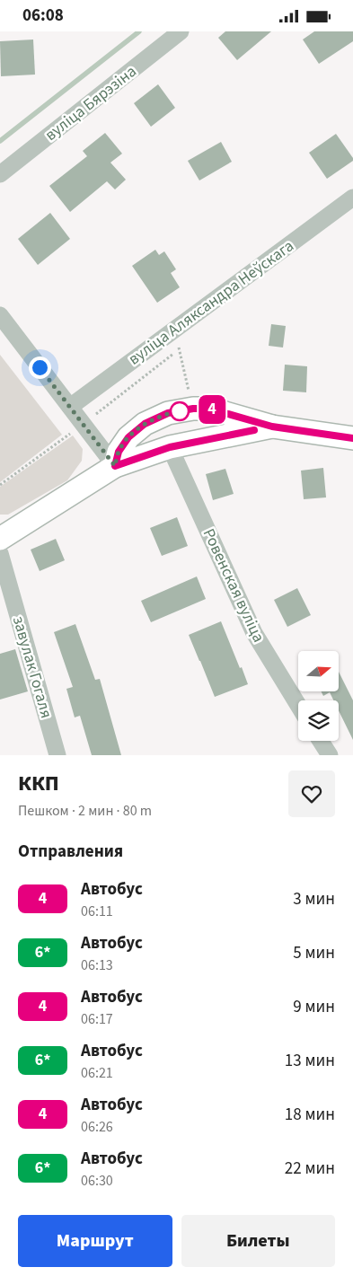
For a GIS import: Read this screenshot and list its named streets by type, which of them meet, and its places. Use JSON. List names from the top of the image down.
{
  "streets": {
    "street": [
      "вуліца Бярэзіна",
      "вуліца Аляксандра Неўскага",
      "Ровенская вуліца",
      "завулак Гогаля"
    ]
  },
  "lines": ["bus line 4"],
  "north": "right",
  "page": {
    "status": "06:08",
    "on_map": "4",
    "heading": [
      ["ККП", "Пешком · 2 мин · 80 m"],
      "Отправления"
    ],
    "list": [
      {
        "mark": "4",
        "name": "Автобус",
        "note": "06:11",
        "value": "3 мин"
      },
      {
        "mark": "6*",
        "name": "Автобус",
        "note": "06:13",
        "value": "5 мин"
      },
      {
        "mark": "4",
        "name": "Автобус",
        "note": "06:17",
        "value": "9 мин"
      },
      {
        "mark": "6*",
        "name": "Автобус",
        "note": "06:21",
        "value": "13 мин"
      },
      {
        "mark": "4",
        "name": "Автобус",
        "note": "06:26",
        "value": "18 мин"
      },
      {
        "mark": "6*",
        "name": "Автобус",
        "note": "06:30",
        "value": "22 мин"
      }
    ],
    "buttons": ["Маршрут", "Билеты"]
  }
}
